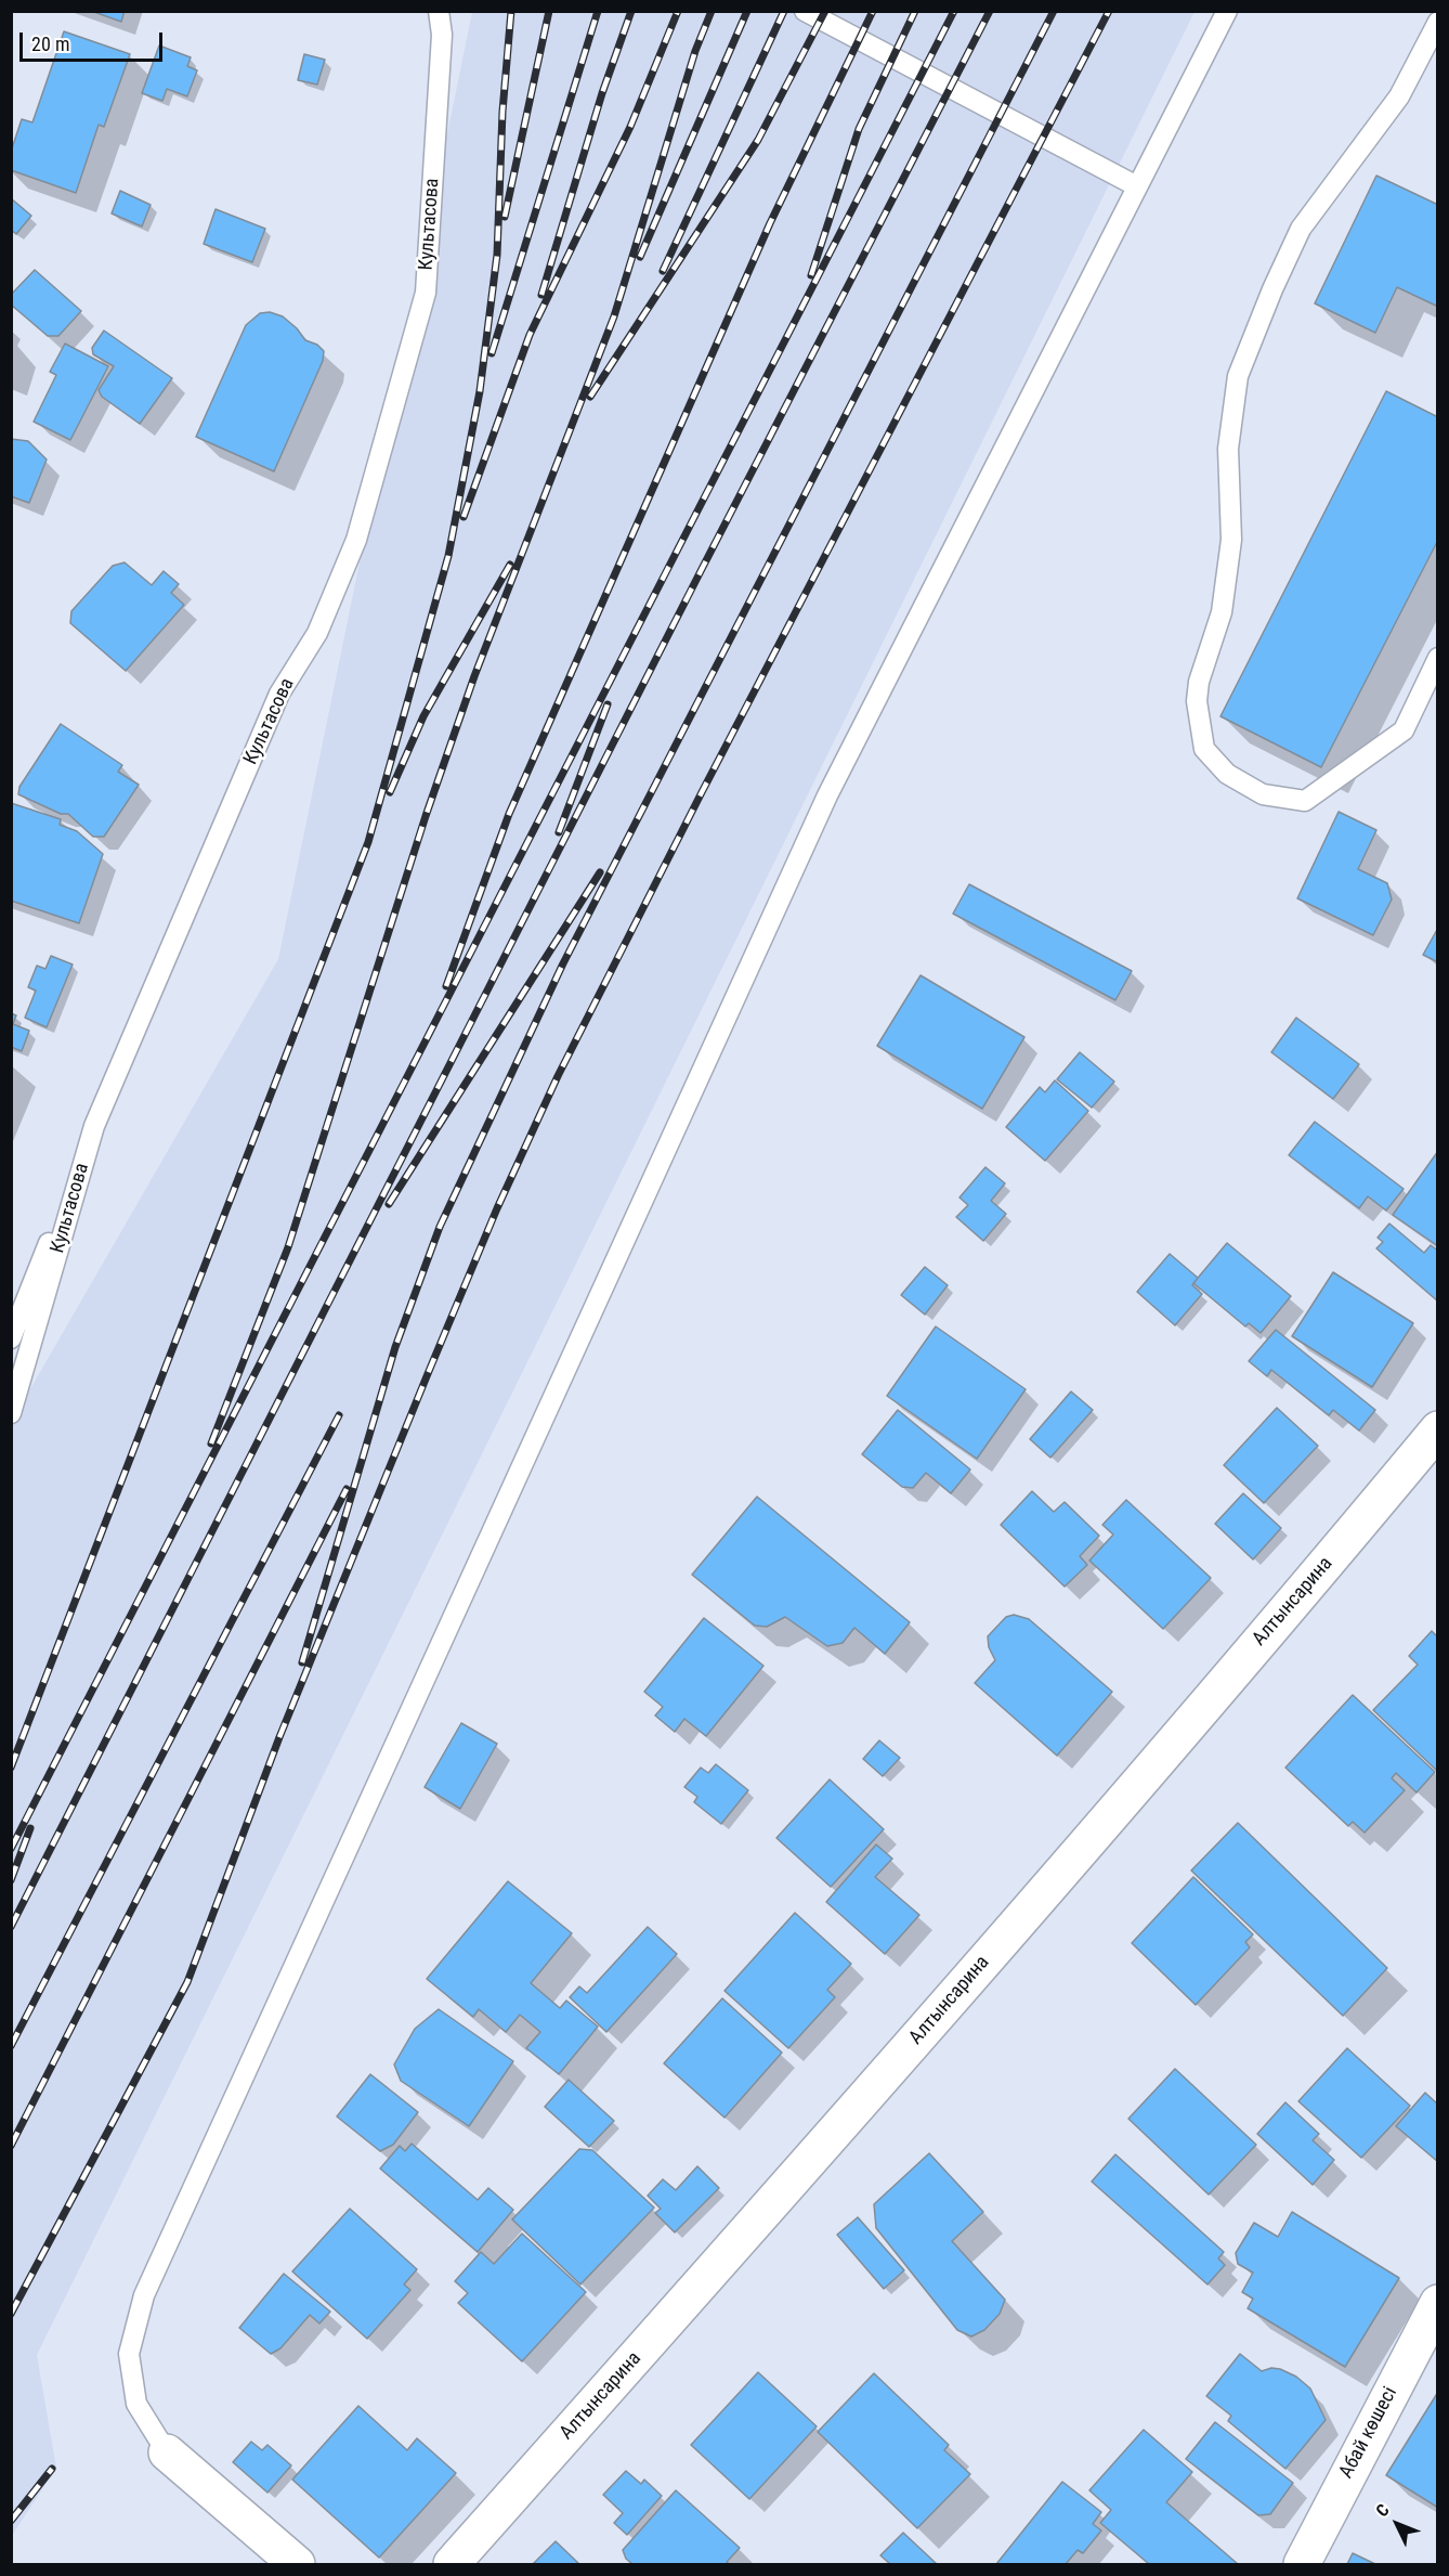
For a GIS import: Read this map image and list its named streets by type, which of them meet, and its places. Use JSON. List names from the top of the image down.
{
  "streets": {
    "street": ["Алтынсарина", "Абай көшесі"],
    "lane": ["Культасова"]
  },
  "scale_bar": "20 m",
  "north": "top left"
}
